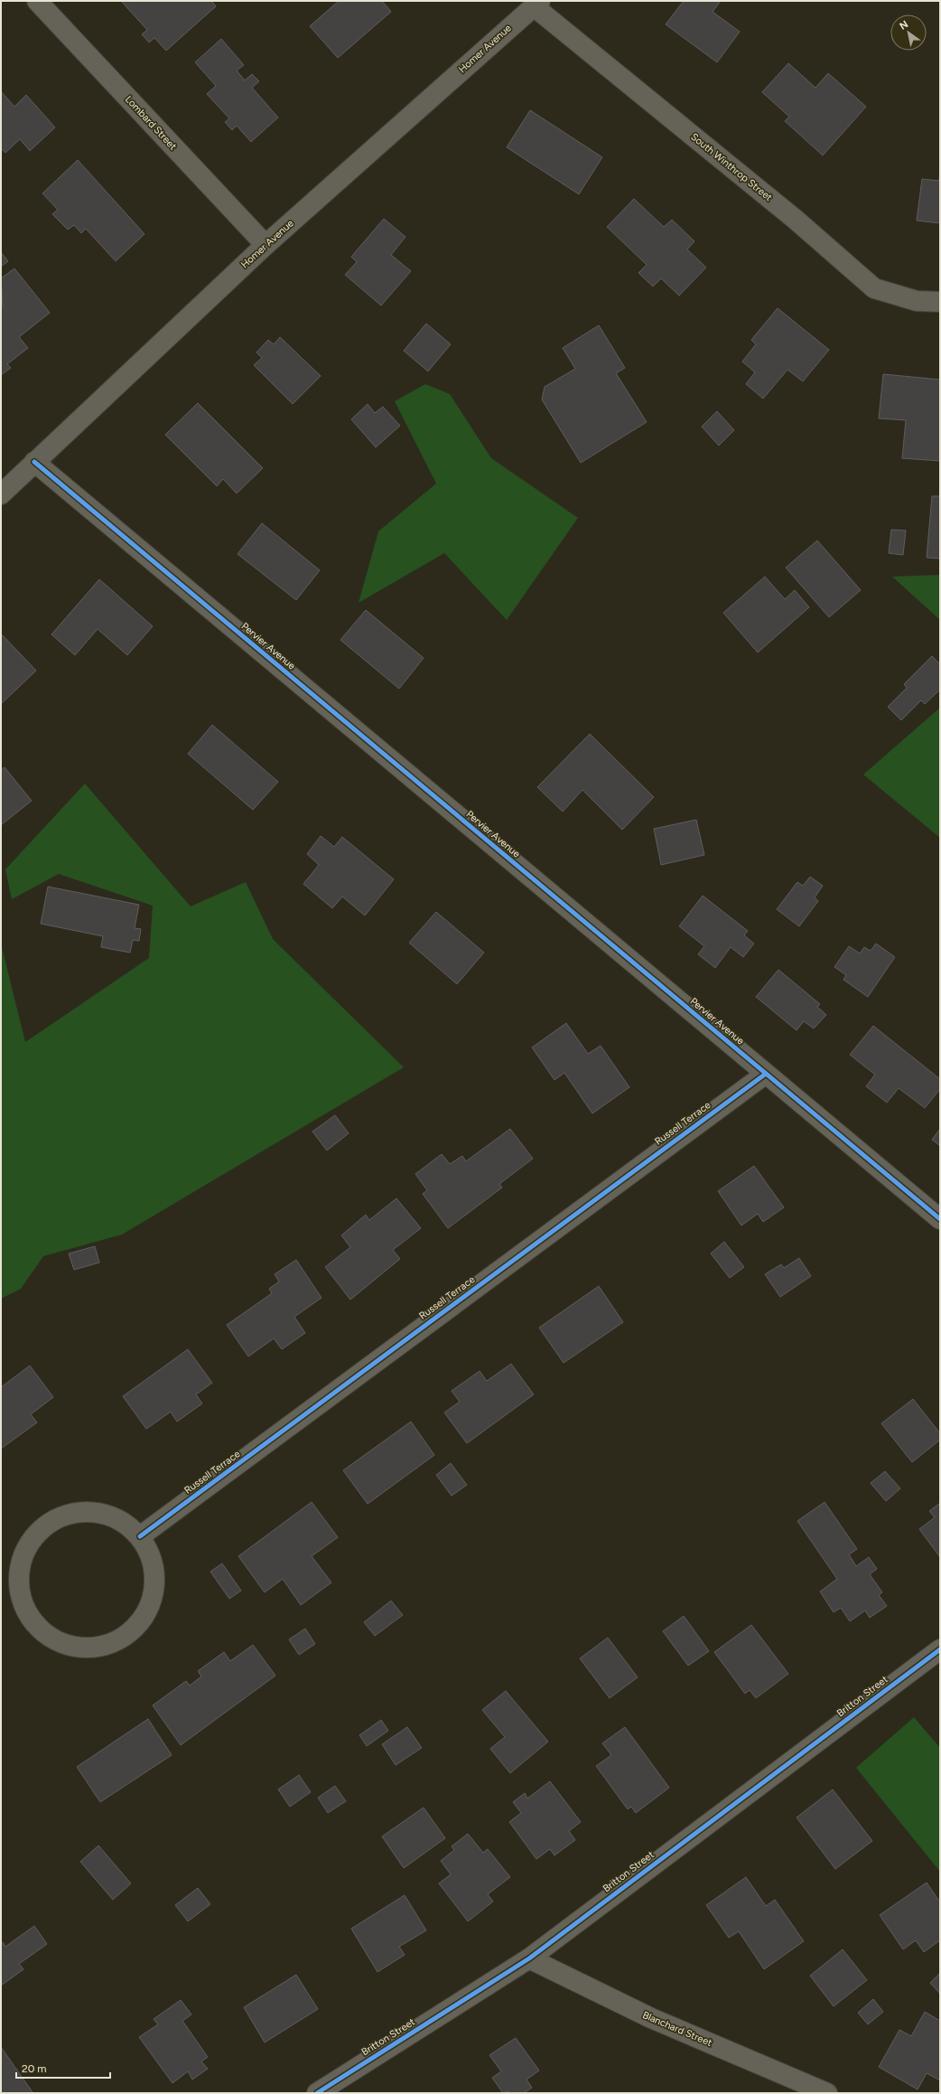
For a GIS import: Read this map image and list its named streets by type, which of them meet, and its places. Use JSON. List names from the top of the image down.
{
  "streets": {
    "street": [
      "Homer Avenue",
      "Lombard Street",
      "South Winthrop Street",
      "Pervier Avenue",
      "Russell Terrace",
      "Britton Street",
      "Blanchard Street"
    ]
  },
  "crossings": [
    ["Homer Avenue", "Lombard Street"],
    ["Homer Avenue", "South Winthrop Street"],
    ["Homer Avenue", "Pervier Avenue"],
    ["Pervier Avenue", "Russell Terrace"],
    ["Britton Street", "Blanchard Street"]
  ],
  "scale_bar": "20 m",
  "north": "top left"
}
